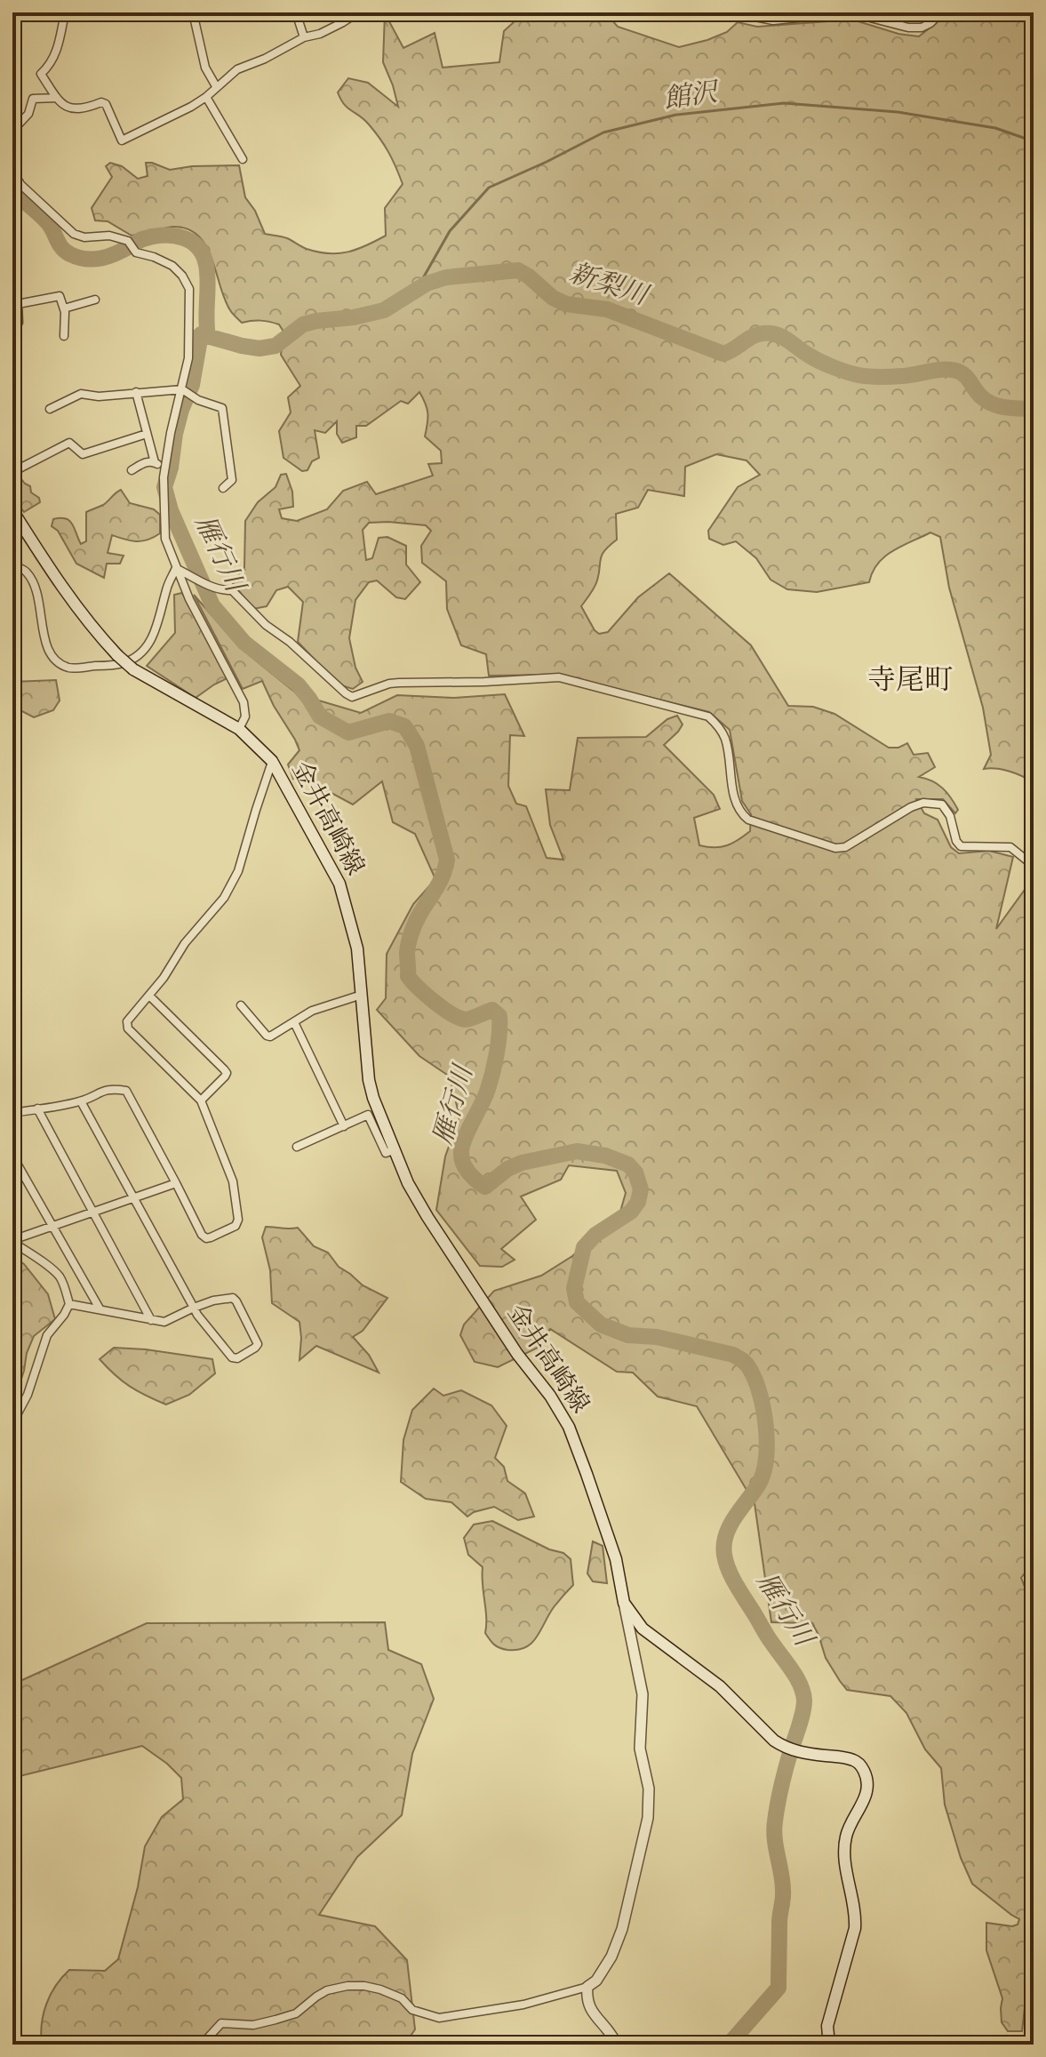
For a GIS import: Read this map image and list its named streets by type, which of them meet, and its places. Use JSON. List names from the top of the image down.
{
  "streets": {
    "main road": ["金井高崎線"]
  },
  "districts": ["寺尾町"],
  "water": ["館沢", "新梨川", "雁行川"]
}
